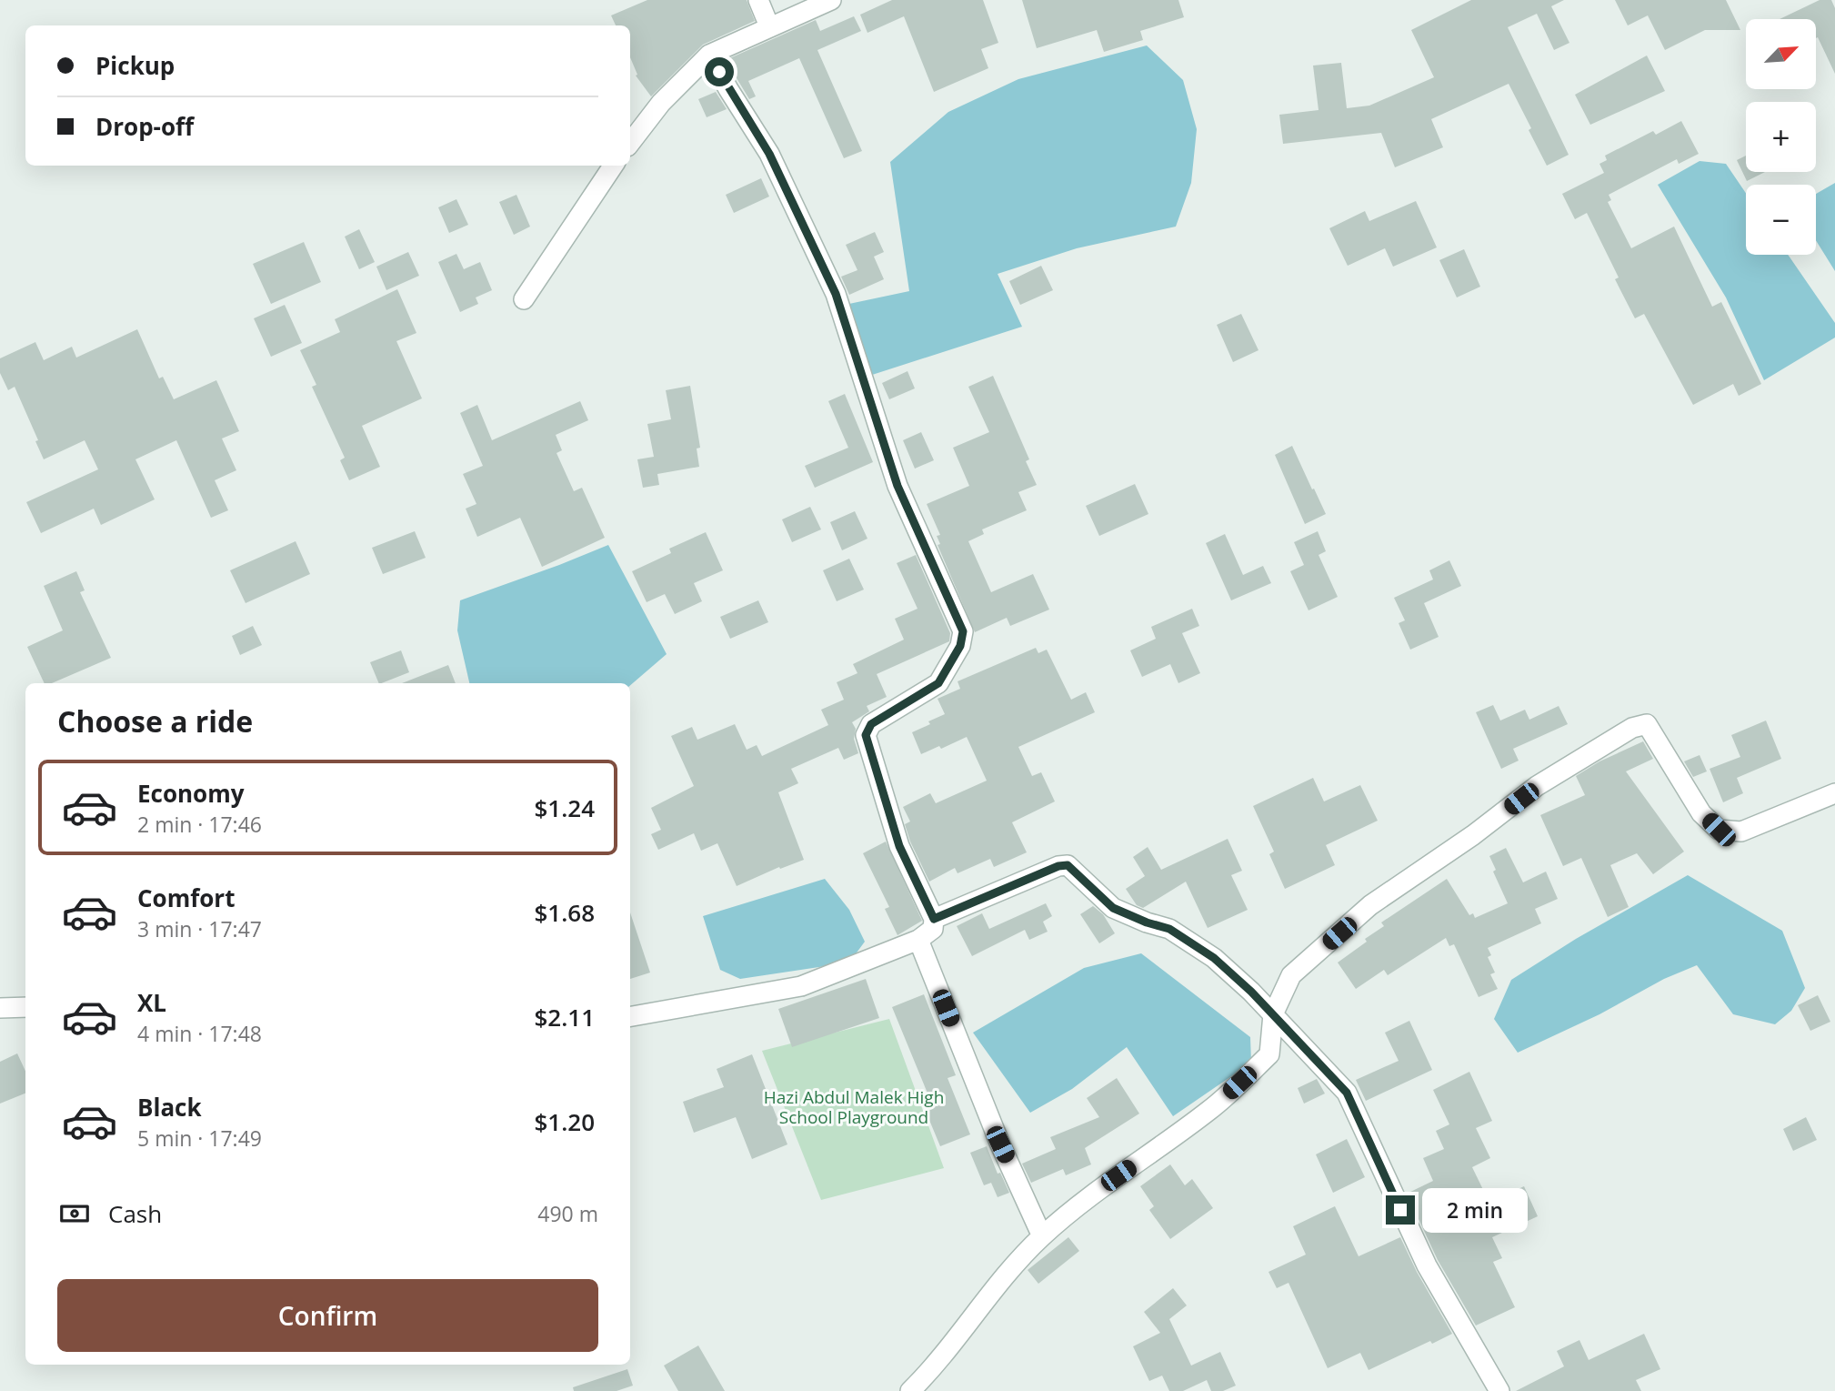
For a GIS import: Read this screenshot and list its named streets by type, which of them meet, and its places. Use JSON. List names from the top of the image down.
{
  "parks": ["Hazi Abdul Malek High School Playground"],
  "north": "top right",
  "page": {
    "map_buttons": ["+", "−"],
    "banner": ["Pickup", "Drop-off"],
    "heading": "Choose a ride",
    "list": [
      {
        "name": "Economy",
        "note": "2 min · 17:46",
        "value": "$1.24"
      },
      {
        "name": "Comfort",
        "note": "3 min · 17:47",
        "value": "$1.68"
      },
      {
        "name": "XL",
        "note": "4 min · 17:48",
        "value": "$2.11"
      },
      {
        "name": "Black",
        "note": "5 min · 17:49",
        "value": "$1.20"
      }
    ],
    "pay": ["Cash", "490 m"],
    "bubble": "2 min",
    "buttons": "Confirm"
  }
}
